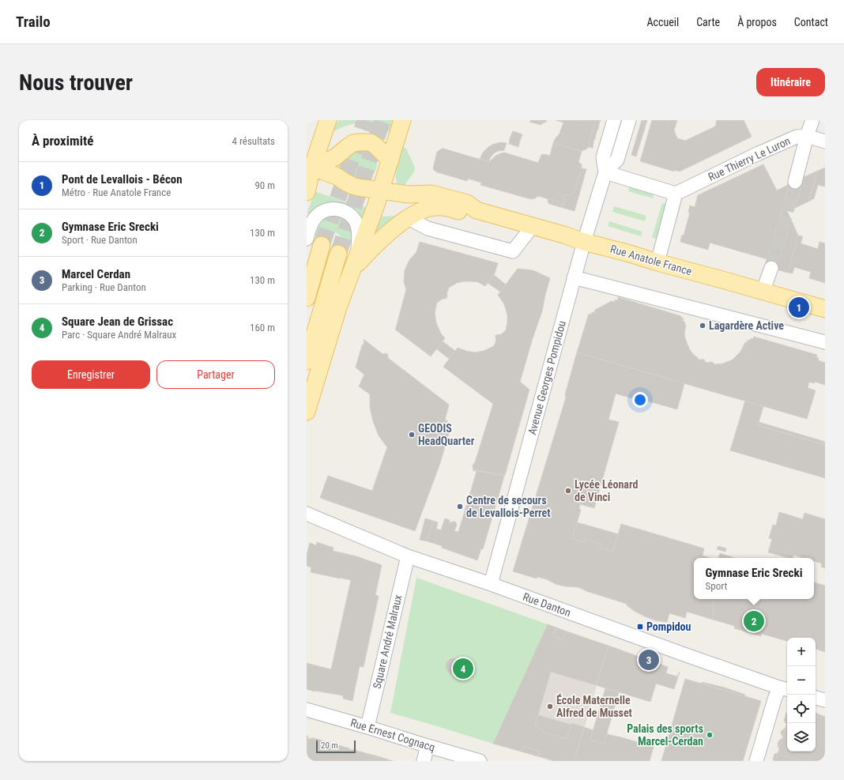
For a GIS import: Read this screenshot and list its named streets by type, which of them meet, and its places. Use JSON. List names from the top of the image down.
{
  "streets": {
    "main road": ["Rue Anatole France"],
    "street": [
      "Rue Thierry Le Luron",
      "Avenue Georges Pompidou",
      "Rue Danton",
      "Square André Malraux",
      "Rue Ernest Cognacq"
    ]
  },
  "crossings": [
    ["Rue Anatole France", "Avenue Georges Pompidou"],
    ["Avenue Georges Pompidou", "Rue Danton"],
    ["Rue Danton", "Square André Malraux"],
    ["Square André Malraux", "Rue Ernest Cognacq"]
  ],
  "places": {
    "other": [
      "Lagardère Active",
      "GEODIS HeadQuarter",
      "Lycée Léonard de Vinci",
      "Centre de secours de Levallois-Perret",
      "École Maternelle Alfred de Musset",
      "Palais des sports Marcel-Cerdan"
    ],
    "transit": ["Pompidou"]
  },
  "scale_bar": "20 m",
  "page": {
    "header": "Trailo",
    "nav": [
      "Accueil",
      "Carte",
      "À propos",
      "Contact"
    ],
    "buttons": [
      "Itinéraire",
      ["Enregistrer", "Partager"]
    ],
    "title": "Nous trouver",
    "heading": ["À proximité", "4 résultats"],
    "list": [
      {
        "mark": "1",
        "name": "Pont de Levallois - Bécon",
        "note": "Métro · Rue Anatole France",
        "value": "90 m"
      },
      {
        "mark": "2",
        "name": "Gymnase Eric Srecki",
        "note": "Sport · Rue Danton",
        "value": "130 m"
      },
      {
        "mark": "3",
        "name": "Marcel Cerdan",
        "note": "Parking · Rue Danton",
        "value": "130 m"
      },
      {
        "mark": "4",
        "name": "Square Jean de Grissac",
        "note": "Parc · Square André Malraux",
        "value": "160 m"
      }
    ],
    "pins": [
      "1",
      "2",
      "3",
      "4"
    ],
    "popup": ["Gymnase Eric Srecki", "Sport"],
    "map_buttons": ["+", "−"],
    "scale": "20 m"
  }
}
